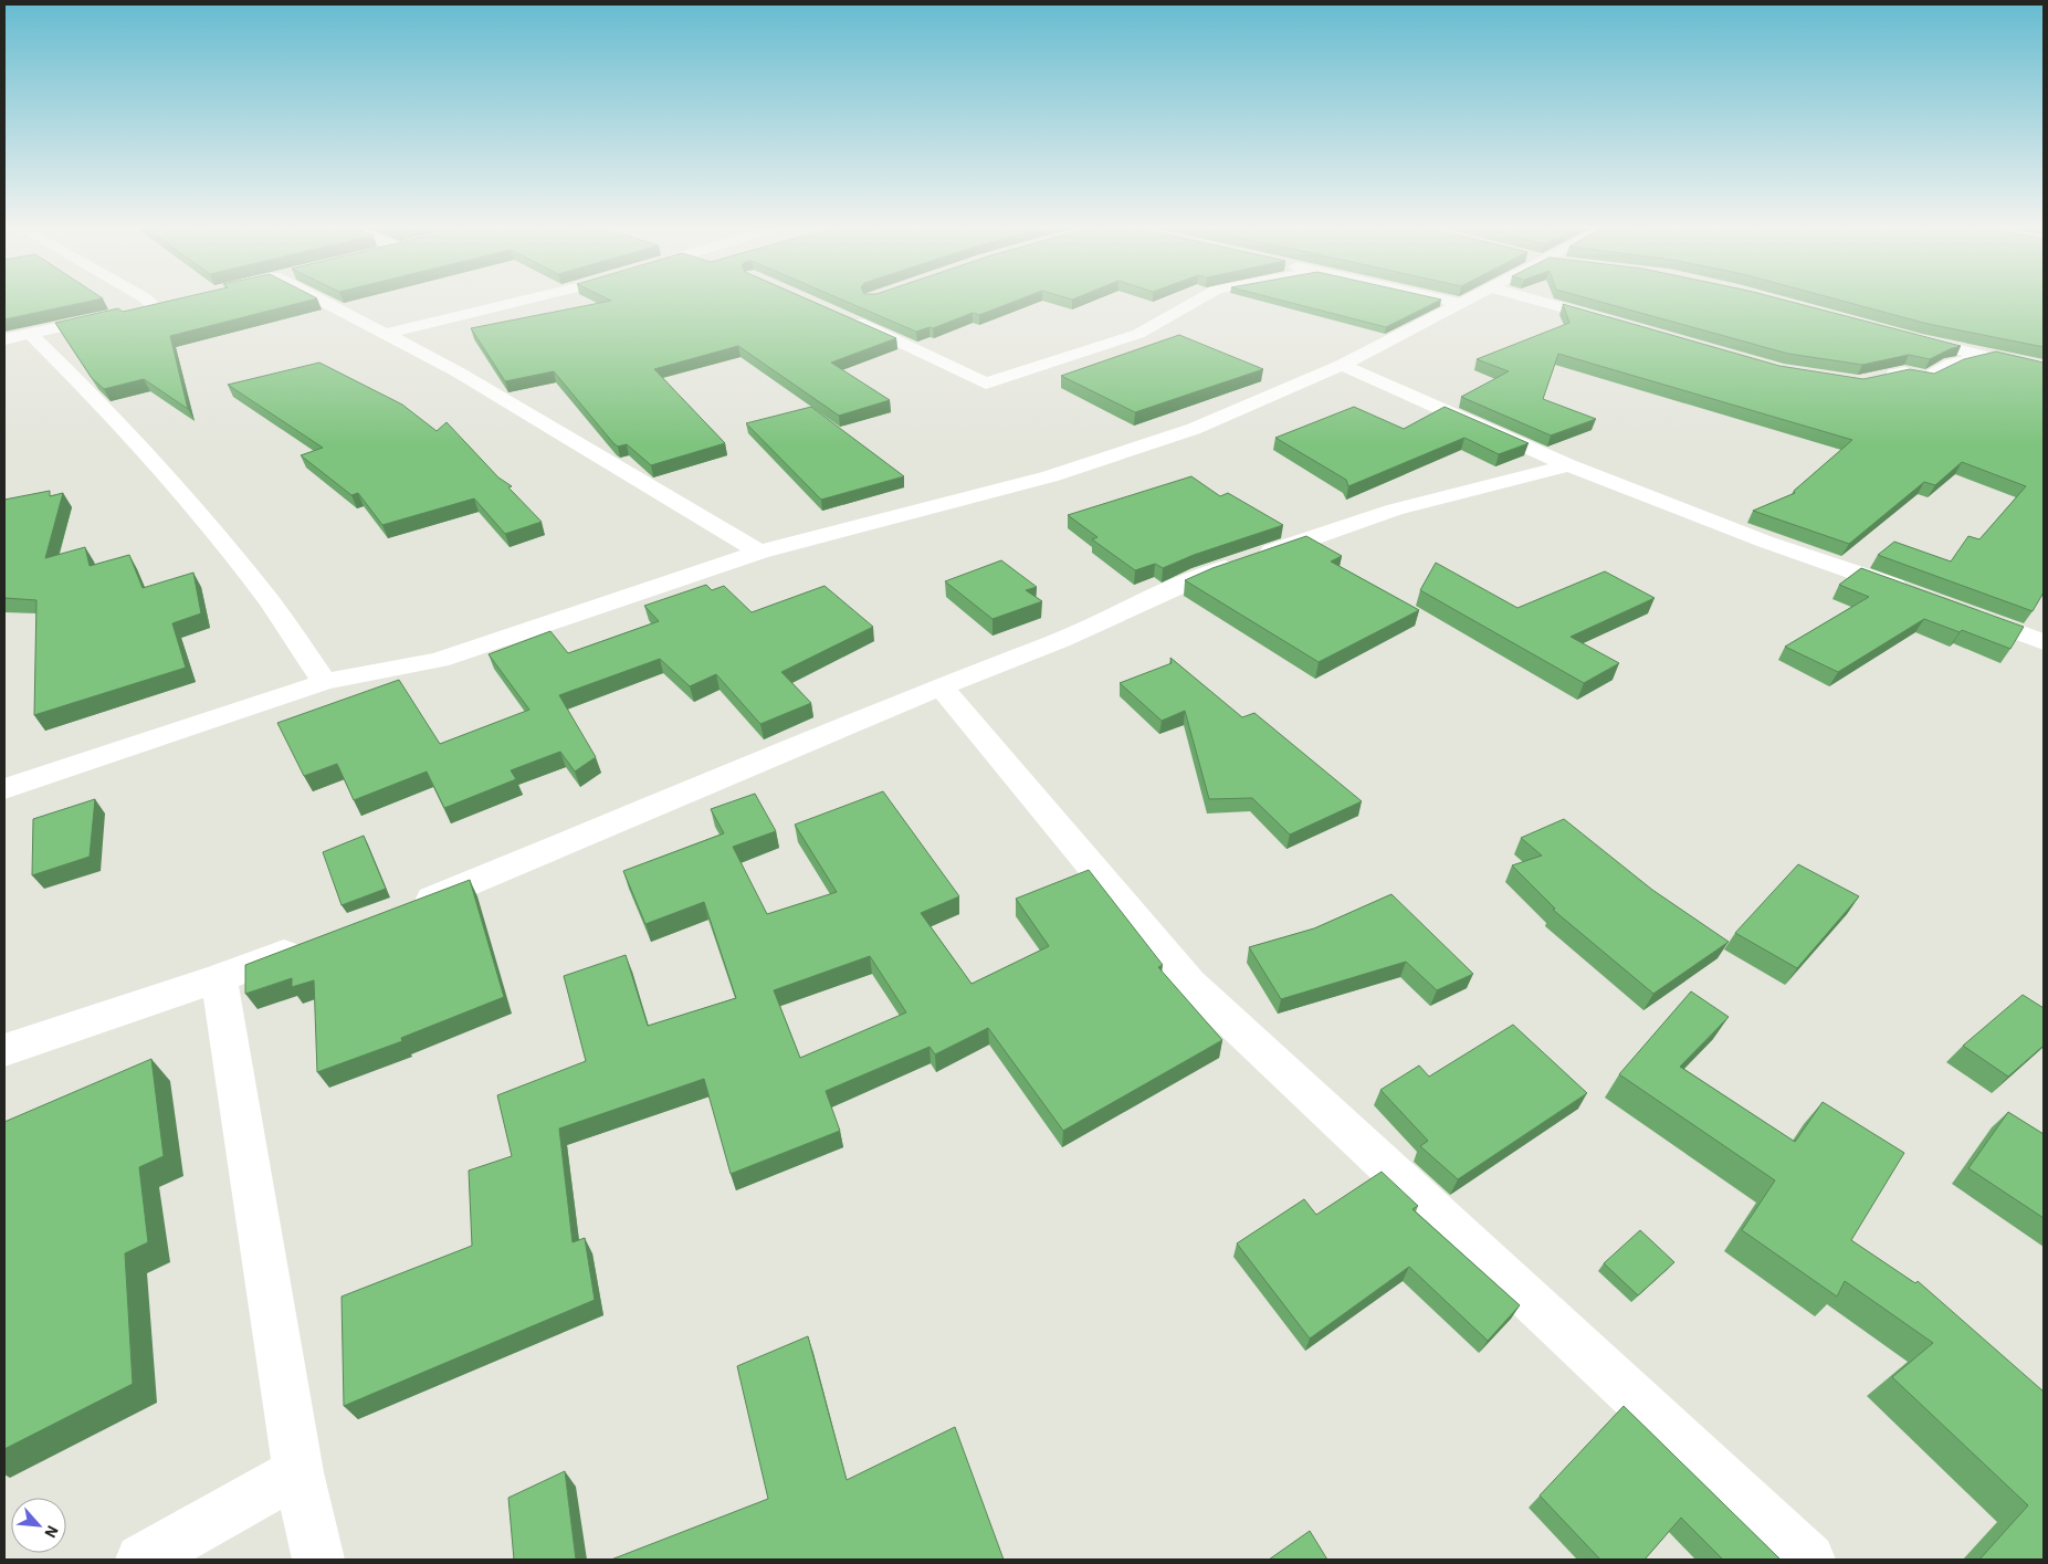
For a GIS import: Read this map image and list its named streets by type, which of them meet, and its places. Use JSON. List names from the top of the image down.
{
  "north": "bottom right"
}
